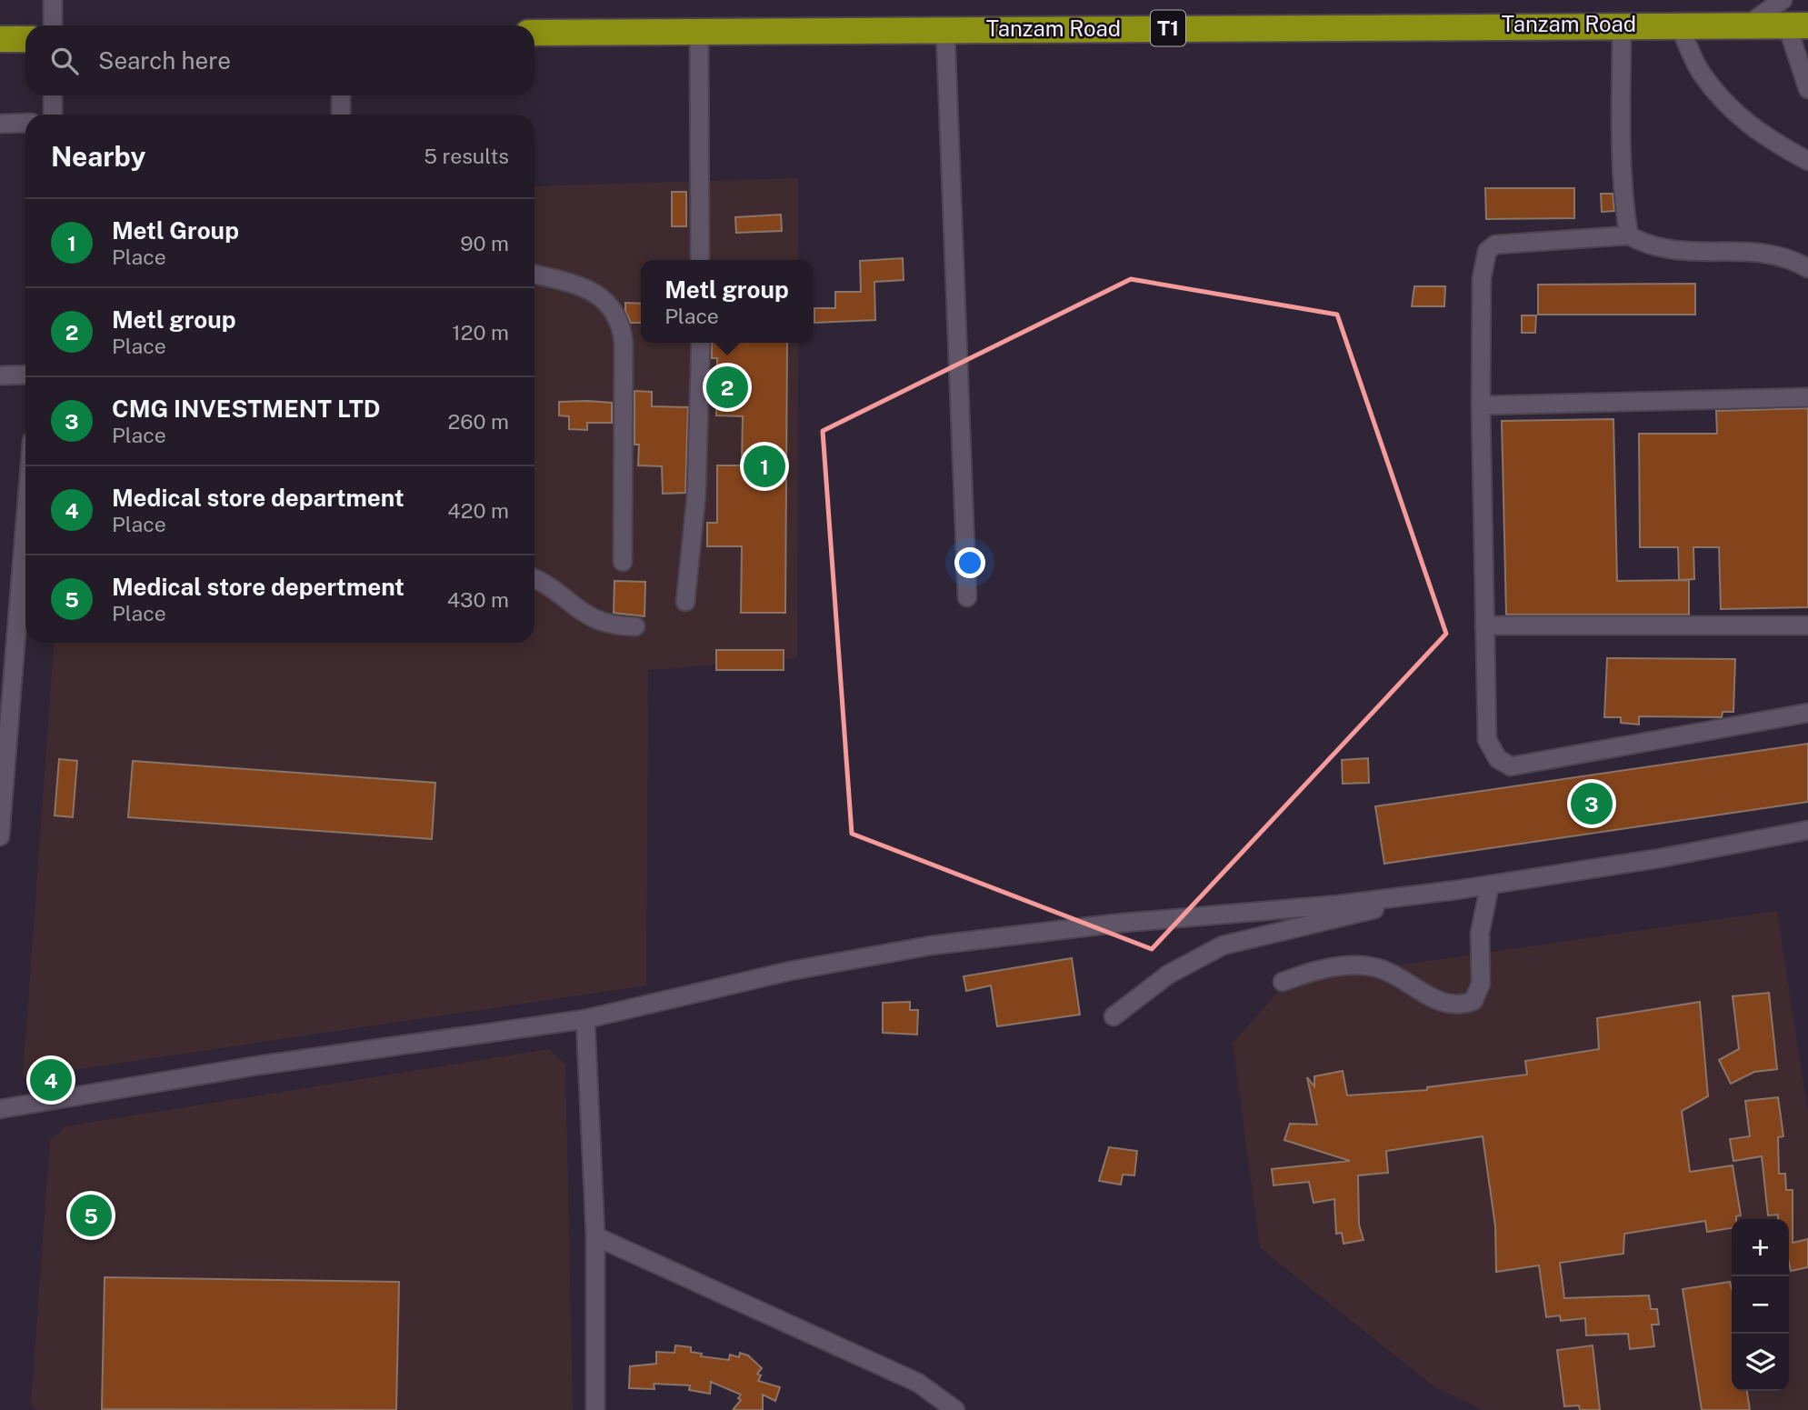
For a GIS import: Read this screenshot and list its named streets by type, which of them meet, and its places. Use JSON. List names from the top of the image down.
{
  "streets": {
    "highway": ["Tanzam Road", "T1"]
  },
  "page": {
    "search": "Search here",
    "heading": ["Nearby", "5 results"],
    "list": [
      {
        "mark": "1",
        "name": "Metl Group",
        "note": "Place",
        "value": "90 m"
      },
      {
        "mark": "2",
        "name": "Metl group",
        "note": "Place",
        "value": "120 m"
      },
      {
        "mark": "3",
        "name": "CMG INVESTMENT LTD",
        "note": "Place",
        "value": "260 m"
      },
      {
        "mark": "4",
        "name": "Medical store department",
        "note": "Place",
        "value": "420 m"
      },
      {
        "mark": "5",
        "name": "Medical store depertment",
        "note": "Place",
        "value": "430 m"
      }
    ],
    "popup": ["Metl group", "Place"],
    "pins": [
      "2",
      "1",
      "3",
      "4",
      "5"
    ],
    "map_buttons": ["+", "−"]
  }
}
